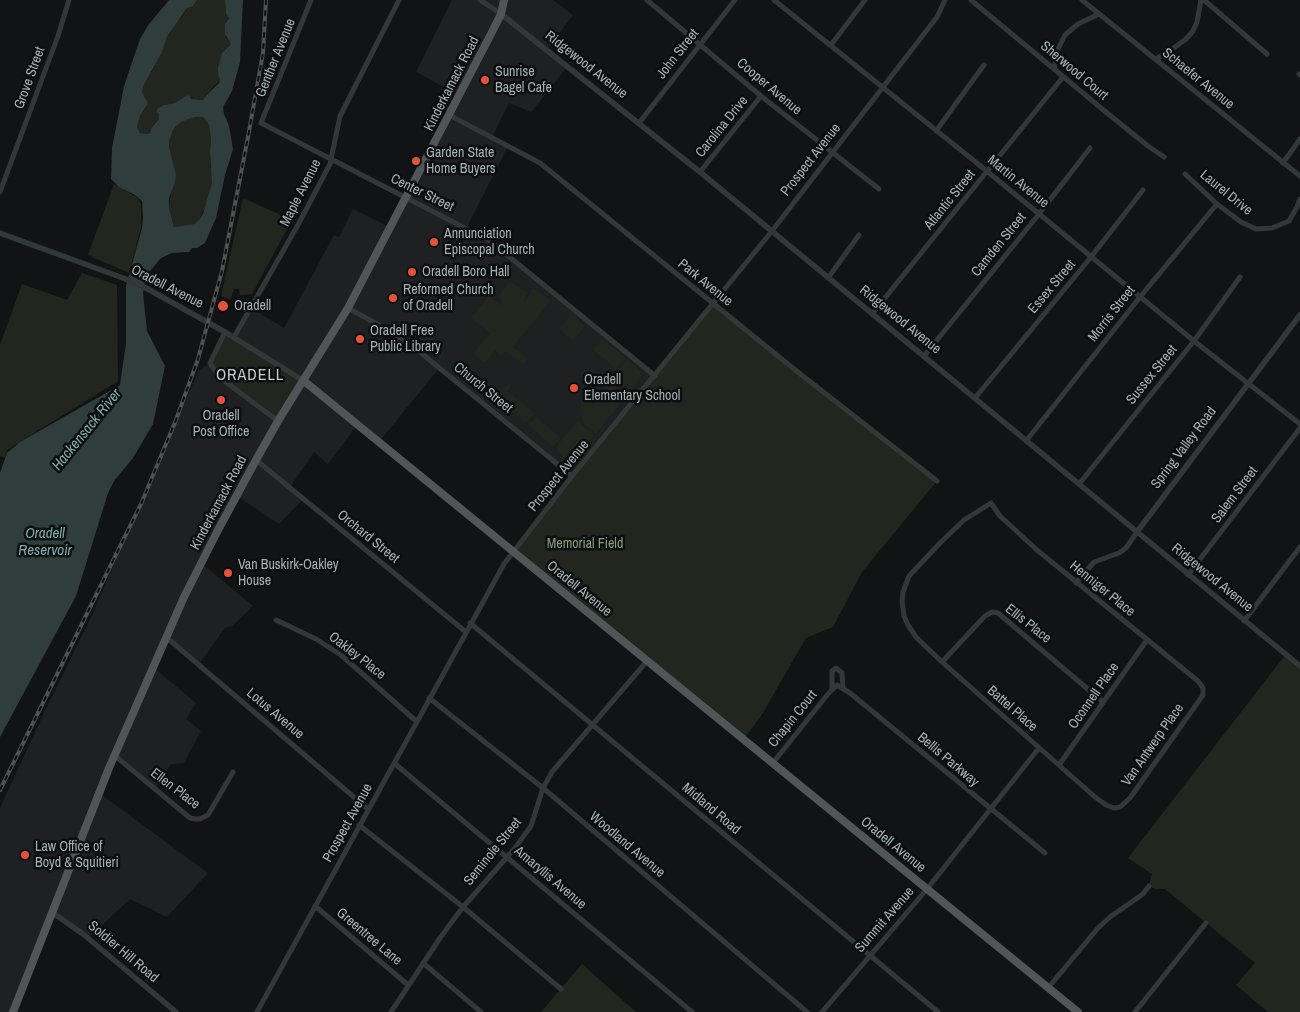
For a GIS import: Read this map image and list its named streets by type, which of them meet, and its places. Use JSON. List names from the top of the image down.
{
  "streets": {
    "main road": ["Kinderkamack Road", "Oradell Avenue"],
    "street": [
      "John Street",
      "Genther Avenue",
      "Ridgewood Avenue",
      "Sherwood Court",
      "Grove Street",
      "Schaefer Avenue",
      "Cooper Avenue",
      "Carolina Drive",
      "Prospect Avenue",
      "Martin Avenue",
      "Maple Avenue",
      "Center Street",
      "Laurel Drive",
      "Atlantic Street",
      "Camden Street",
      "Park Avenue",
      "Essex Street",
      "Morris Street",
      "Sussex Street",
      "Church Street",
      "Spring Valley Road",
      "Salem Street",
      "Orchard Street",
      "Henniger Place",
      "Ellis Place",
      "Oakley Place",
      "Oconnell Place",
      "Battel Place",
      "Lotus Avenue",
      "Chapin Court",
      "Van Antwerp Place",
      "Bellis Parkway",
      "Ellen Place",
      "Midland Road",
      "Woodland Avenue",
      "Seminole Street",
      "Amaryllis Avenue",
      "Summit Avenue",
      "Greentree Lane",
      "Soldier Hill Road"
    ]
  },
  "crossings": [
    ["John Street", "Ridgewood Avenue"],
    ["John Street", "Cooper Avenue"],
    ["Genther Avenue", "Center Street"],
    ["Ridgewood Avenue", "Kinderkamack Road"],
    ["Ridgewood Avenue", "Carolina Drive"],
    ["Ridgewood Avenue", "Prospect Avenue"],
    ["Ridgewood Avenue", "Atlantic Street"],
    ["Ridgewood Avenue", "Camden Street"],
    ["Ridgewood Avenue", "Essex Street"],
    ["Ridgewood Avenue", "Morris Street"],
    ["Ridgewood Avenue", "Sussex Street"],
    ["Ridgewood Avenue", "Spring Valley Road"],
    ["Ridgewood Avenue", "Salem Street"],
    ["Sherwood Court", "Atlantic Street"],
    ["Kinderkamack Road", "Center Street"],
    ["Kinderkamack Road", "Park Avenue"],
    ["Kinderkamack Road", "Oradell Avenue"],
    ["Kinderkamack Road", "Church Street"],
    ["Kinderkamack Road", "Orchard Street"],
    ["Kinderkamack Road", "Lotus Avenue"],
    ["Kinderkamack Road", "Ellen Place"],
    ["Kinderkamack Road", "Soldier Hill Road"],
    ["Cooper Avenue", "Carolina Drive"],
    ["Cooper Avenue", "Prospect Avenue"],
    ["Prospect Avenue", "Martin Avenue"],
    ["Prospect Avenue", "Center Street"],
    ["Prospect Avenue", "Park Avenue"],
    ["Prospect Avenue", "Oradell Avenue"],
    ["Prospect Avenue", "Church Street"],
    ["Prospect Avenue", "Orchard Street"],
    ["Prospect Avenue", "Oakley Place"],
    ["Prospect Avenue", "Lotus Avenue"],
    ["Prospect Avenue", "Midland Road"],
    ["Prospect Avenue", "Woodland Avenue"],
    ["Prospect Avenue", "Amaryllis Avenue"],
    ["Prospect Avenue", "Greentree Lane"],
    ["Martin Avenue", "Atlantic Street"],
    ["Martin Avenue", "Camden Street"],
    ["Martin Avenue", "Essex Street"],
    ["Martin Avenue", "Morris Street"],
    ["Martin Avenue", "Sussex Street"],
    ["Martin Avenue", "Spring Valley Road"],
    ["Maple Avenue", "Center Street"],
    ["Maple Avenue", "Oradell Avenue"],
    ["Laurel Drive", "Morris Street"],
    ["Oradell Avenue", "Chapin Court"],
    ["Oradell Avenue", "Seminole Street"],
    ["Oradell Avenue", "Summit Avenue"],
    ["Spring Valley Road", "Henniger Place"],
    ["Henniger Place", "Oconnell Place"],
    ["Henniger Place", "Battel Place"],
    ["Henniger Place", "Van Antwerp Place"],
    ["Ellis Place", "Oconnell Place"],
    ["Ellis Place", "Battel Place"],
    ["Oconnell Place", "Battel Place"],
    ["Battel Place", "Van Antwerp Place"],
    ["Battel Place", "Summit Avenue"],
    ["Chapin Court", "Bellis Parkway"],
    ["Bellis Parkway", "Summit Avenue"],
    ["Midland Road", "Seminole Street"],
    ["Midland Road", "Summit Avenue"],
    ["Woodland Avenue", "Seminole Street"],
    ["Seminole Street", "Amaryllis Avenue"],
    ["Seminole Street", "Greentree Lane"]
  ],
  "districts": ["ORADELL"],
  "water": ["Hackensack River", "Oradell Reservoir"],
  "parks": ["Memorial Field"],
  "places": [
    "Sunrise Bagel Cafe",
    "Garden State Home Buyers",
    "Annunciation Episcopal Church",
    "Oradell Boro Hall",
    "Reformed Church of Oradell",
    "Oradell",
    "Oradell Free Public Library",
    "Oradell Elementary School",
    "Oradell Post Office",
    "Van Buskirk-Oakley House",
    "Law Office of Boyd & Squitieri"
  ]
}
